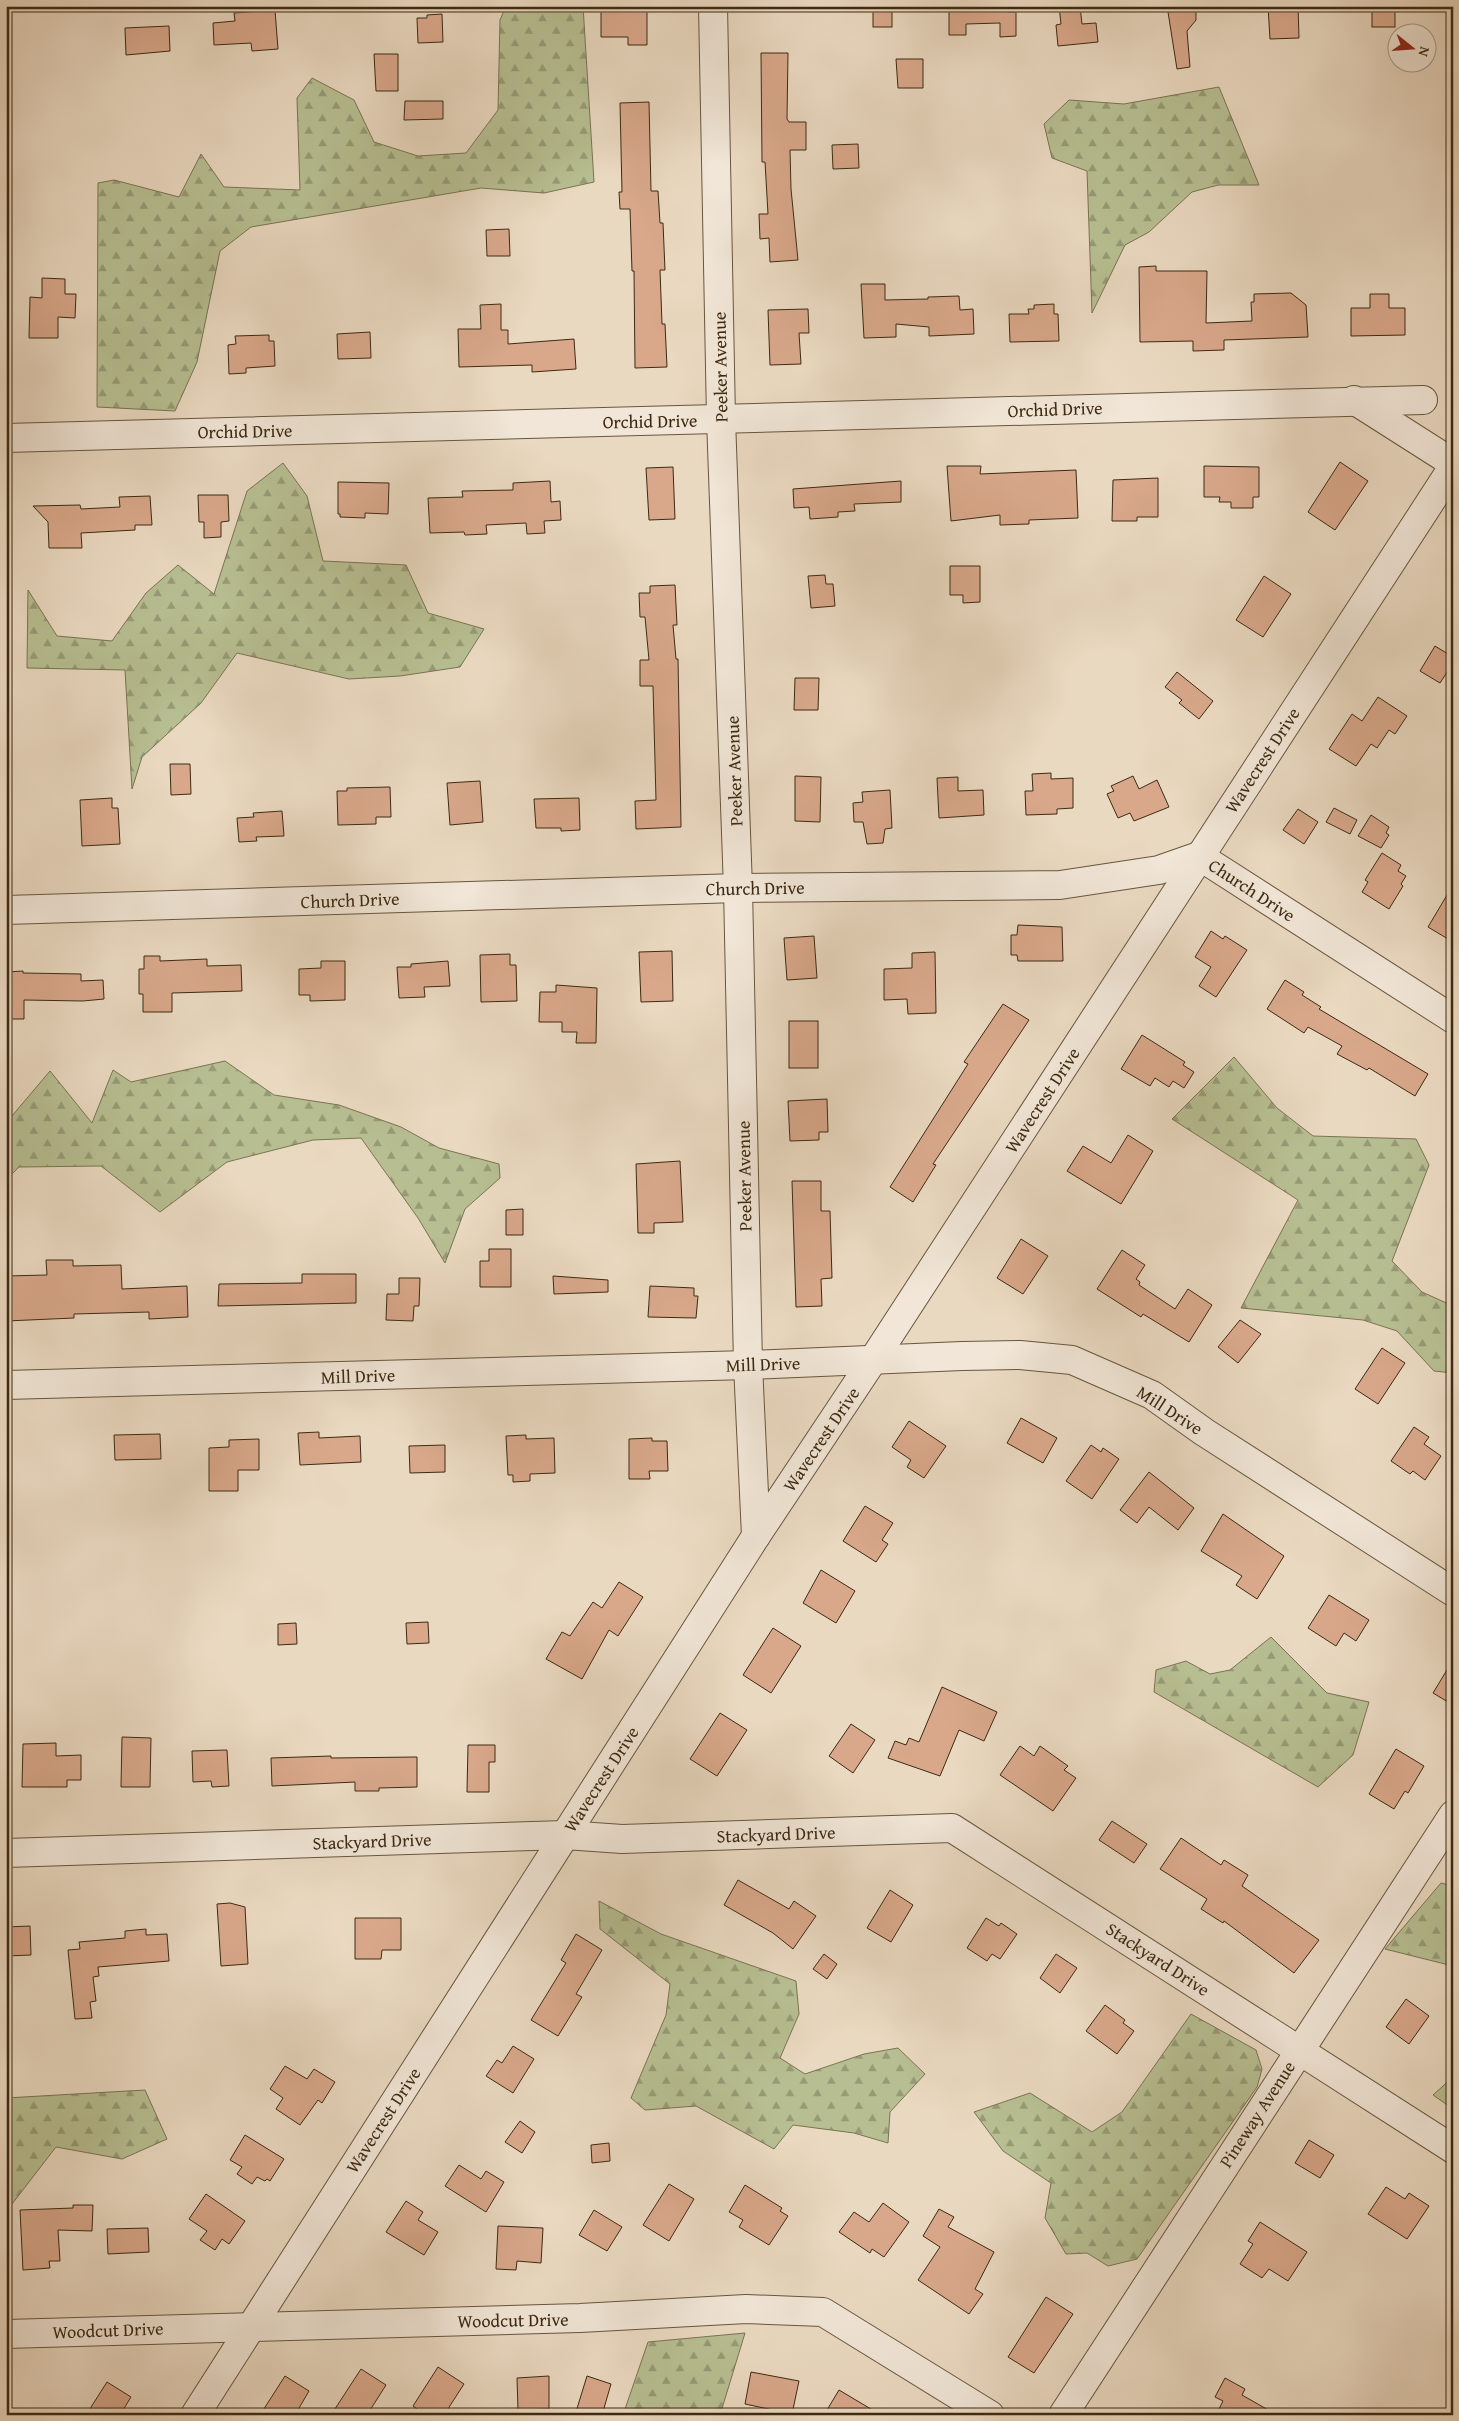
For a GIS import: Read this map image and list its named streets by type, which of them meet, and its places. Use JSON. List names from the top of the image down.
{
  "streets": {
    "street": [
      "Peeker Avenue",
      "Orchid Drive",
      "Wavecrest Drive",
      "Church Drive",
      "Mill Drive",
      "Stackyard Drive",
      "Pineway Avenue",
      "Woodcut Drive"
    ]
  },
  "crossings": [
    ["Peeker Avenue", "Orchid Drive"],
    ["Peeker Avenue", "Wavecrest Drive"],
    ["Peeker Avenue", "Church Drive"],
    ["Peeker Avenue", "Mill Drive"],
    ["Wavecrest Drive", "Church Drive"],
    ["Wavecrest Drive", "Mill Drive"],
    ["Wavecrest Drive", "Stackyard Drive"],
    ["Wavecrest Drive", "Woodcut Drive"],
    ["Stackyard Drive", "Pineway Avenue"]
  ],
  "north": "right"
}
